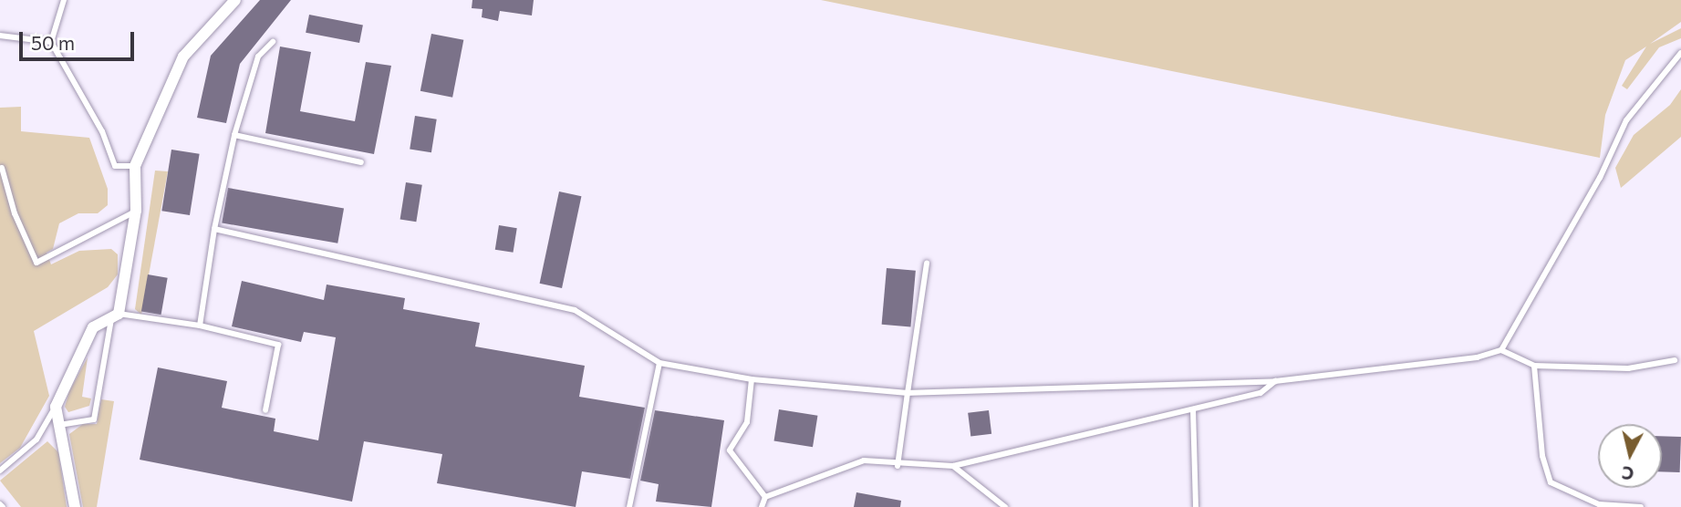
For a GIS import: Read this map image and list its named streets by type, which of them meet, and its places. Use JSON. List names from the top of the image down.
{
  "scale_bar": "50 m",
  "north": "bottom"
}
